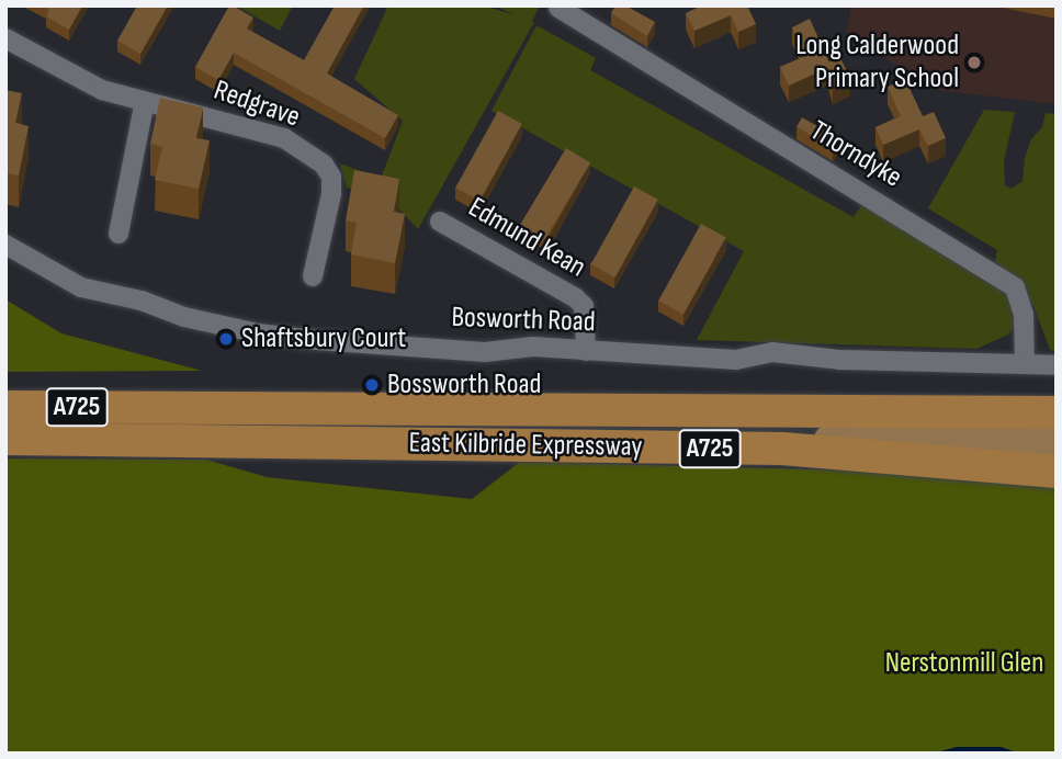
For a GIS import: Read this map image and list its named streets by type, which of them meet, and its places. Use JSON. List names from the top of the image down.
{
  "streets": {
    "highway": ["A725", "East Kilbride Expressway"],
    "street": [
      "Redgrave",
      "Thorndyke",
      "Edmund Kean",
      "Bosworth Road"
    ]
  },
  "crossings": [
    ["Thorndyke", "Bosworth Road"],
    ["Edmund Kean", "Bosworth Road"]
  ],
  "parks": ["Nerstonmill Glen"],
  "places": ["Long Calderwood Primary School", "Shaftsbury Court", "Bossworth Road"]
}
